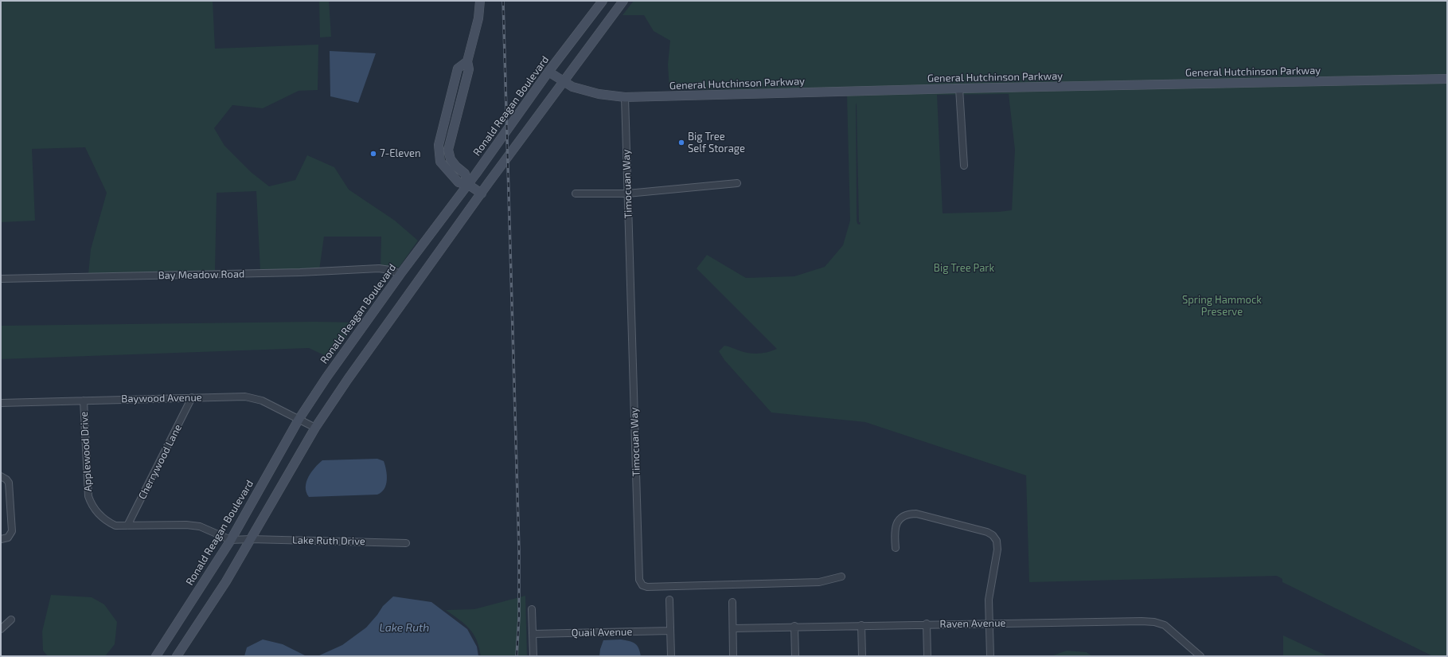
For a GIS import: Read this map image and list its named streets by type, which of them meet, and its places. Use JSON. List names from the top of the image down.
{
  "streets": {
    "main road": ["General Hutchinson Parkway", "Ronald Reagan Boulevard"],
    "street": [
      "Timocuan Way",
      "Bay Meadow Road",
      "Baywood Avenue",
      "Applewood Drive",
      "Cherrywood Lane",
      "Lake Ruth Drive",
      "Raven Avenue",
      "Quail Avenue"
    ]
  },
  "crossings": [
    ["General Hutchinson Parkway", "Ronald Reagan Boulevard"],
    ["General Hutchinson Parkway", "Timocuan Way"],
    ["Ronald Reagan Boulevard", "Bay Meadow Road"],
    ["Ronald Reagan Boulevard", "Baywood Avenue"],
    ["Ronald Reagan Boulevard", "Applewood Drive"],
    ["Ronald Reagan Boulevard", "Lake Ruth Drive"],
    ["Baywood Avenue", "Applewood Drive"],
    ["Baywood Avenue", "Cherrywood Lane"],
    ["Applewood Drive", "Cherrywood Lane"],
    ["Applewood Drive", "Lake Ruth Drive"]
  ],
  "water": ["Lake Ruth"],
  "parks": ["Big Tree Park", "Spring Hammock Preserve"],
  "places": ["Big Tree Self Storage", "7-Eleven"]
}
